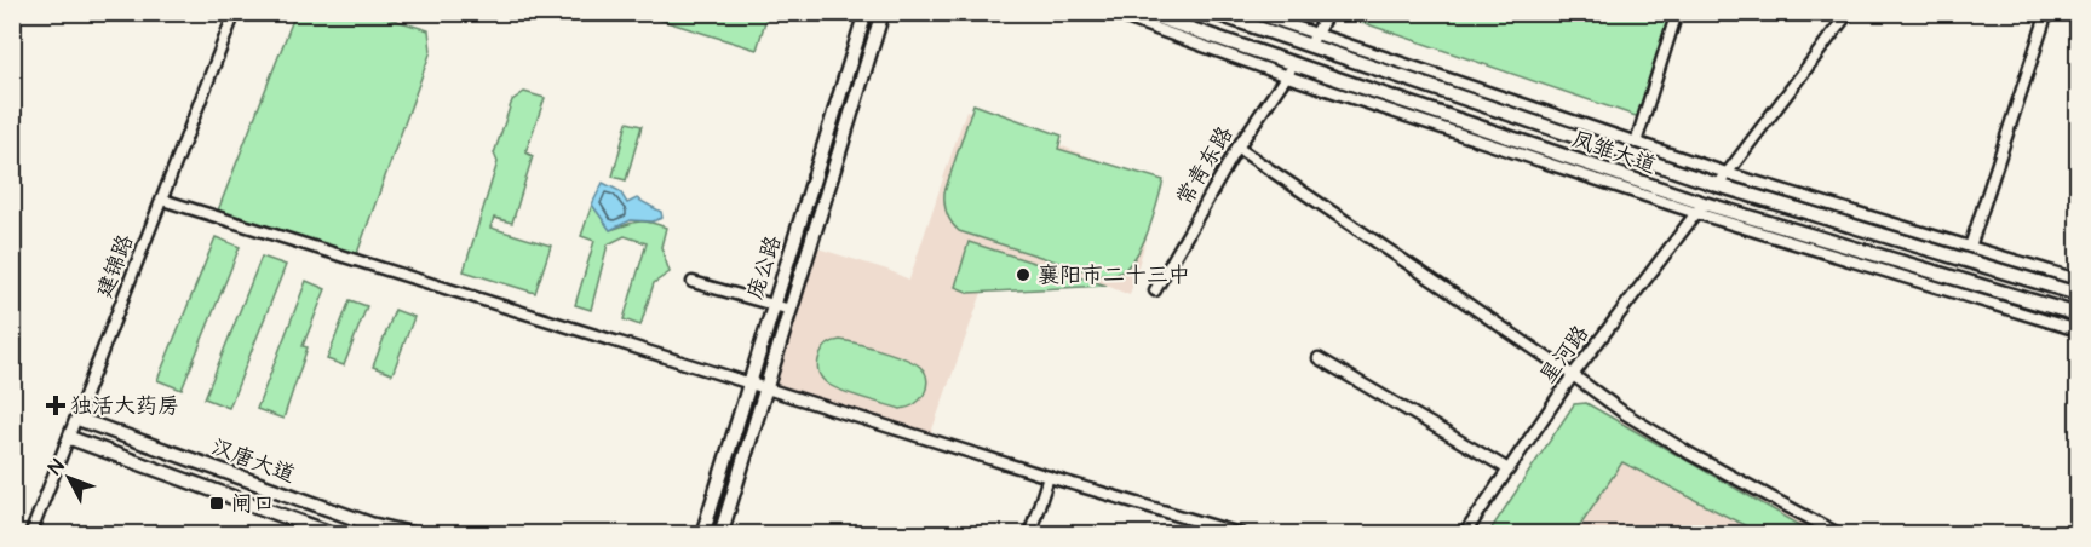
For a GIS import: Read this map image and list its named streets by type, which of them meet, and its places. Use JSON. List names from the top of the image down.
{
  "streets": {
    "main road": ["凤雏大道", "庞公路", "汉唐大道"],
    "street": ["常青东路", "建锦路", "星河路"]
  },
  "crossings": [
    ["凤雏大道", "常青东路"],
    ["凤雏大道", "星河路"],
    ["建锦路", "汉唐大道"]
  ],
  "places": {
    "other": ["襄阳市二十三中"],
    "health": ["独活大药房"],
    "transit": ["闸口"]
  },
  "north": "top left"
}
